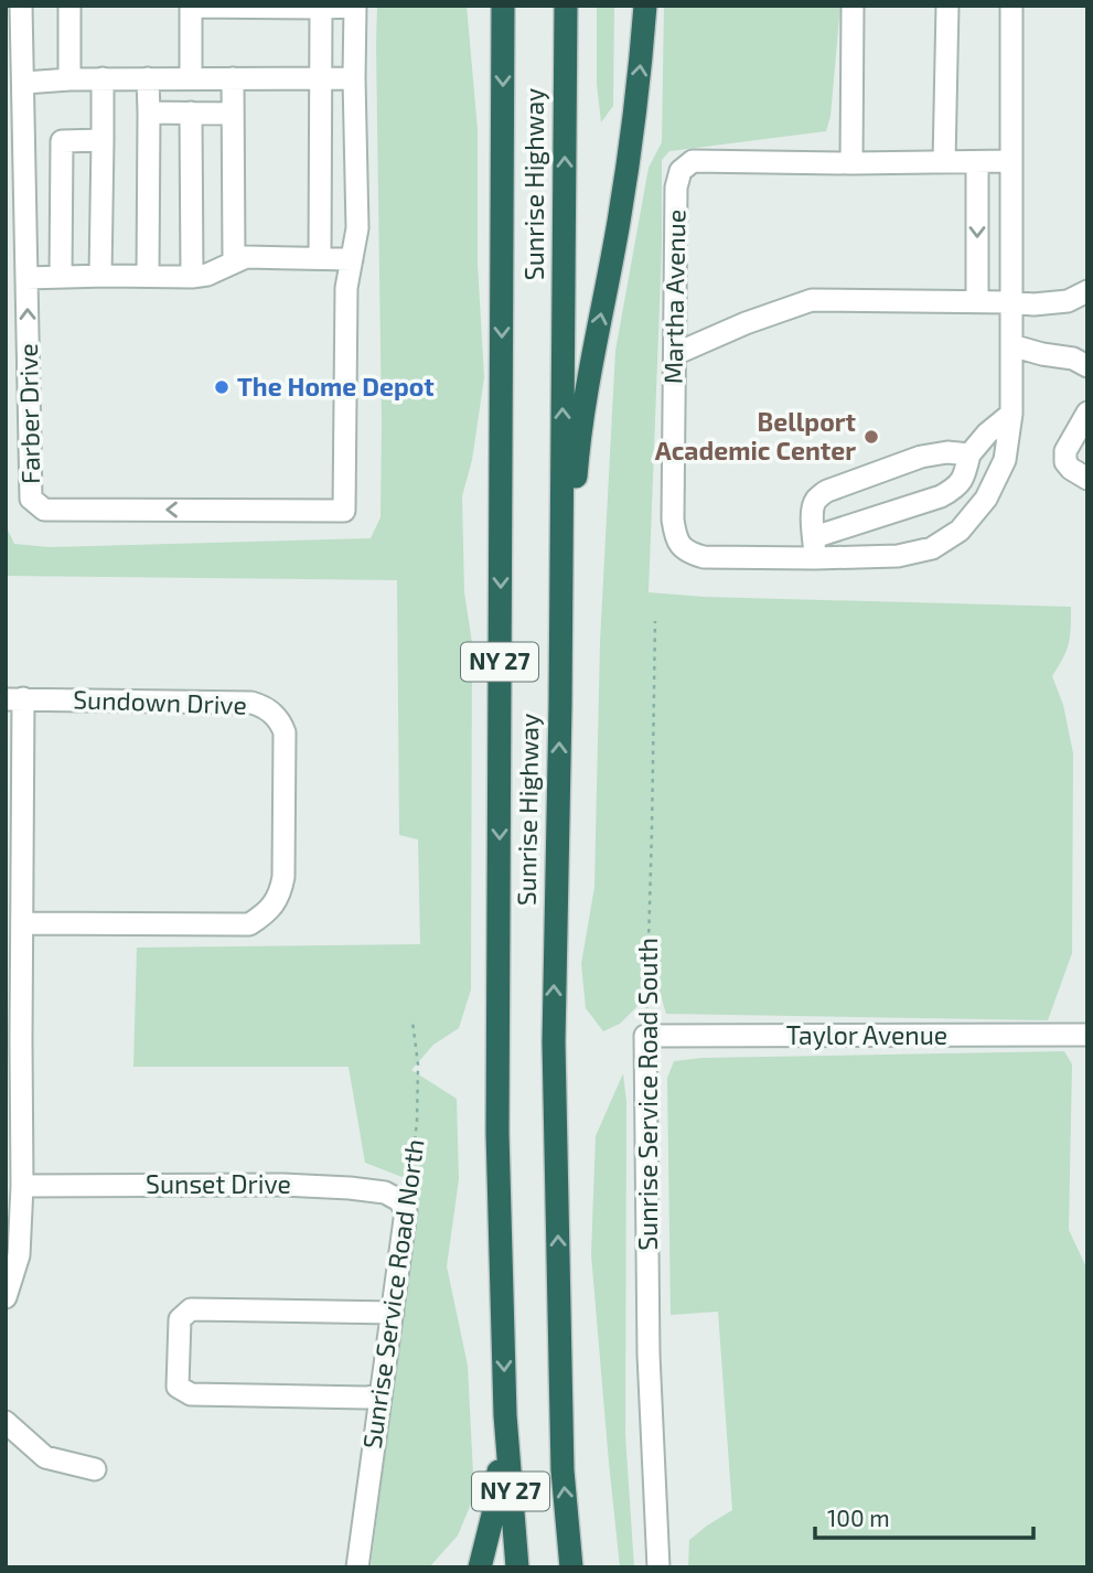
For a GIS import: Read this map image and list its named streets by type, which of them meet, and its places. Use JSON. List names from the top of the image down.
{
  "streets": {
    "highway": ["Sunrise Highway", "NY 27"],
    "street": [
      "Martha Avenue",
      "Farber Drive",
      "Sundown Drive",
      "Taylor Avenue",
      "Sunrise Service Road South",
      "Sunset Drive",
      "Sunrise Service Road North"
    ]
  },
  "crossings": [
    ["Taylor Avenue", "Sunrise Service Road South"],
    ["Sunset Drive", "Sunrise Service Road North"]
  ],
  "places": ["The Home Depot", "Bellport Academic Center"],
  "scale_bar": "100 m"
}
